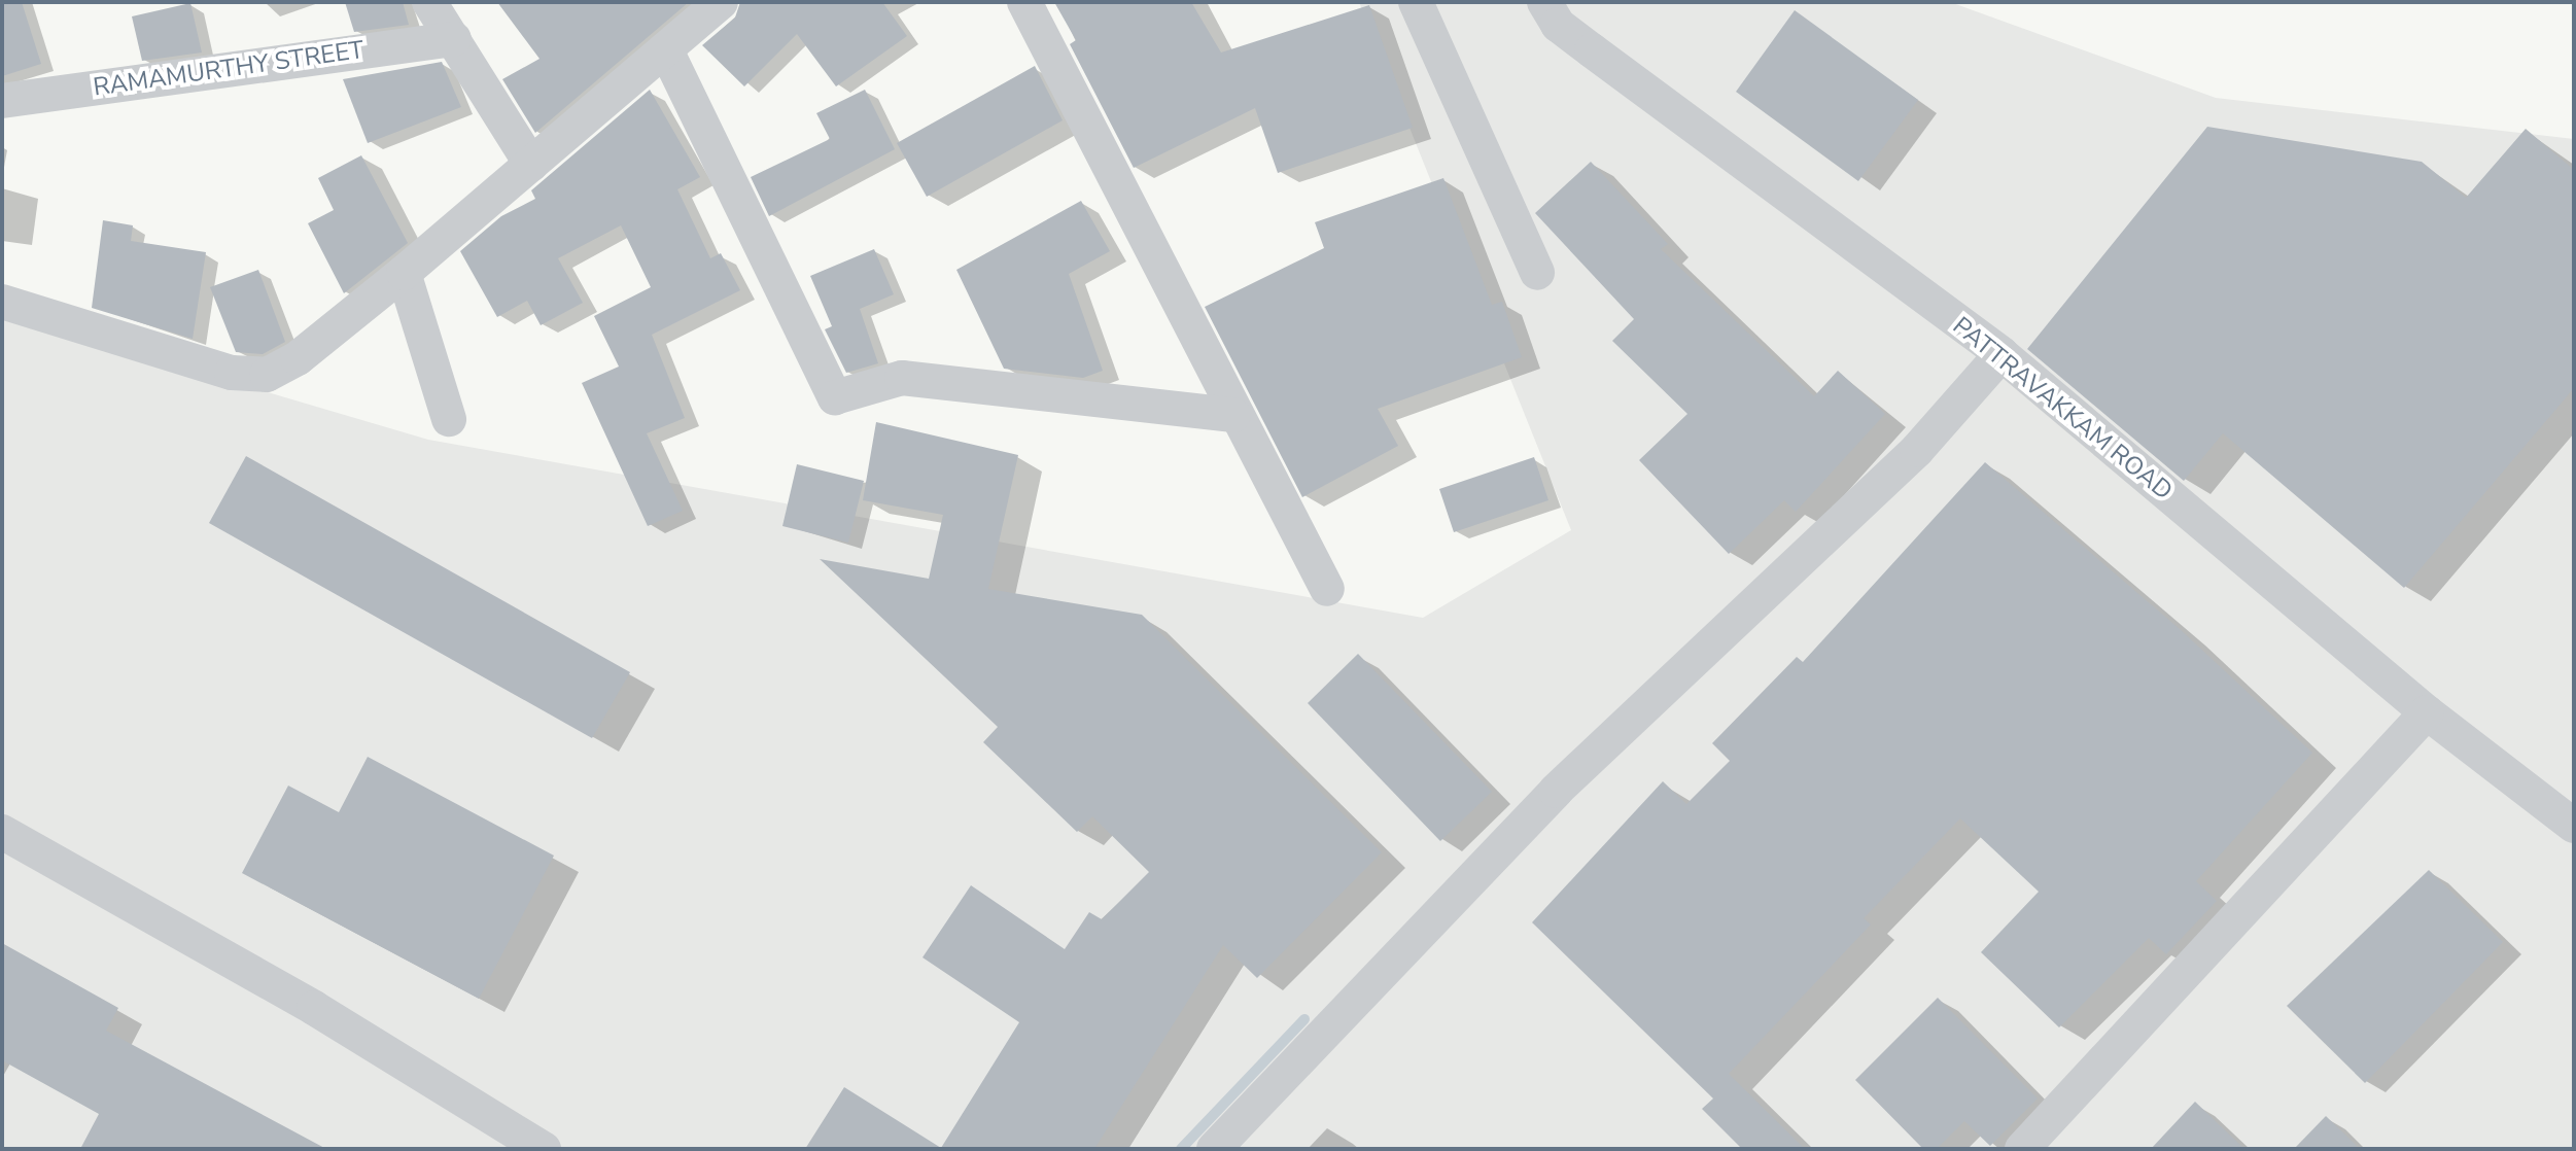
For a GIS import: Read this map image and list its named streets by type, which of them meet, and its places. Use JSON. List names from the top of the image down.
{
  "streets": {
    "street": ["RAMAMURTHY STREET", "PATTRAVAKKAM ROAD"]
  }
}
